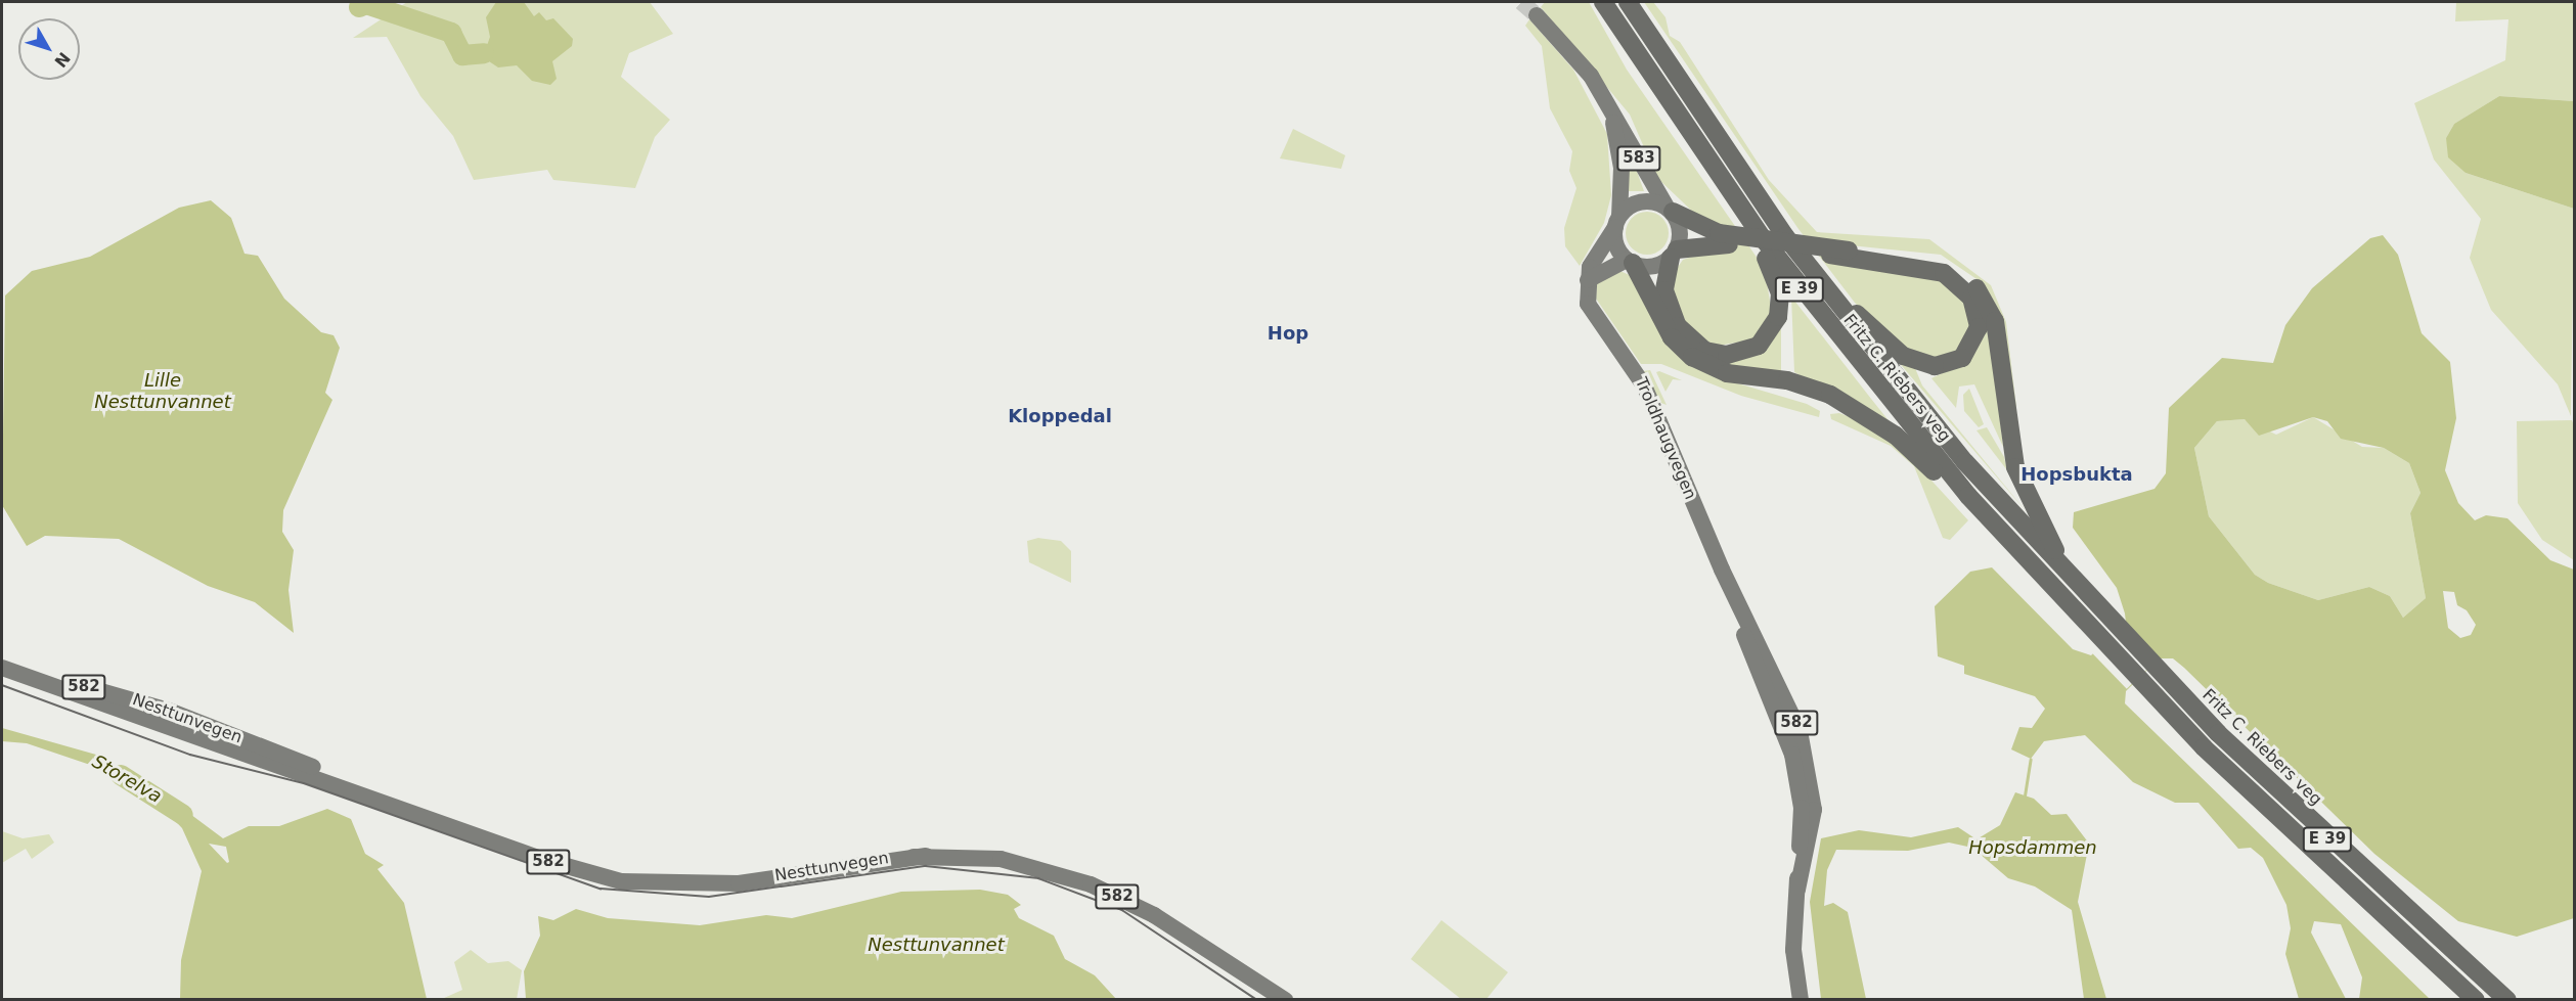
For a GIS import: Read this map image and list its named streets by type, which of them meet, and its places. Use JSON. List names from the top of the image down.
{
  "streets": {
    "highway": ["E 39", "Fritz C. Riebers veg"],
    "main road": [
      "583",
      "Troldhaugvegen",
      "582",
      "Nesttunvegen"
    ]
  },
  "crossings": [
    ["583", "E 39"],
    ["583", "Troldhaugvegen"],
    ["E 39", "Fritz C. Riebers veg"],
    ["E 39", "Troldhaugvegen"]
  ],
  "districts": ["Hop", "Kloppedal", "Hopsbukta"],
  "water": [
    "Lille Nesttunvannet",
    "Storelva",
    "Hopsdammen",
    "Nesttunvannet"
  ],
  "north": "bottom right"
}
